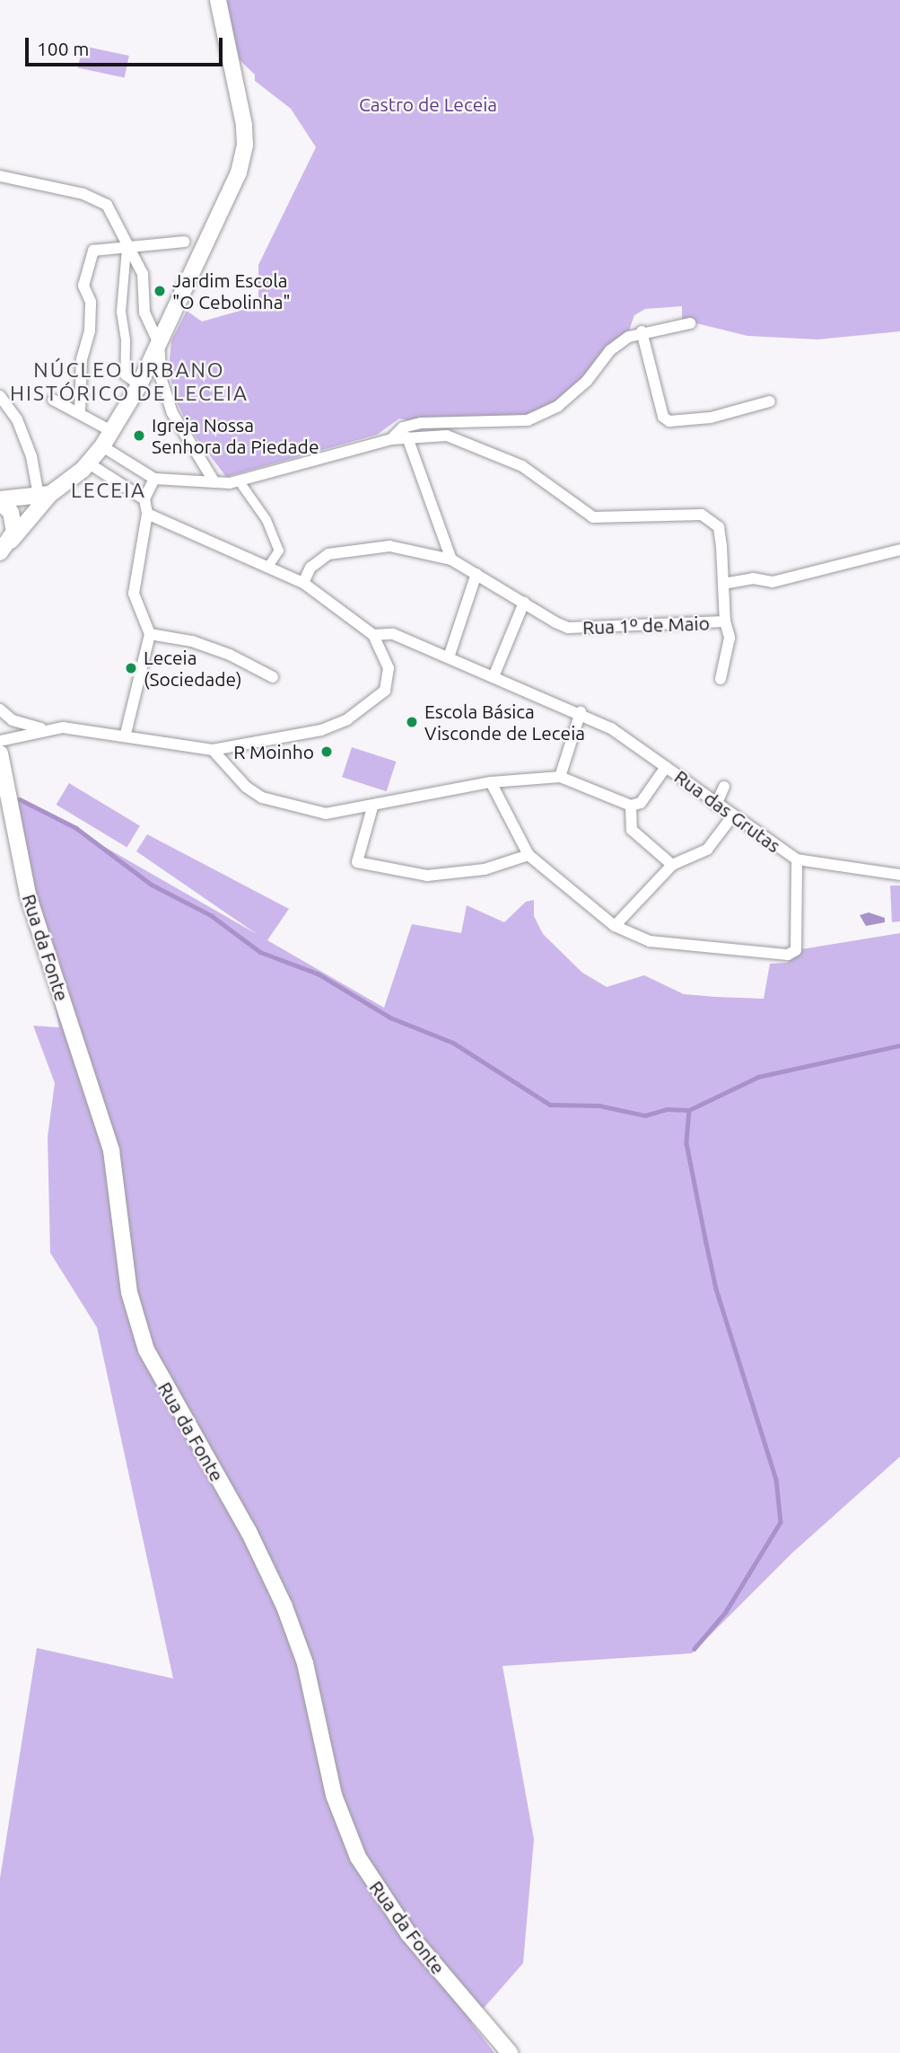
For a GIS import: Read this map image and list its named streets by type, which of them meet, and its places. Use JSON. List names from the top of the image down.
{
  "streets": {
    "main road": ["Rua da Fonte"],
    "street": ["Rua 1º de Maio", "Rua das Grutas"]
  },
  "districts": ["NÚCLEO URBANO HISTÓRICO DE LECEIA", "LECEIA"],
  "parks": ["Castro de Leceia"],
  "places": [
    "Jardim Escola \"O Cebolinha\"",
    "Igreja Nossa Senhora da Piedade",
    "Leceia (Sociedade)",
    "Escola Básica Visconde de Leceia",
    "R Moinho"
  ],
  "scale_bar": "100 m"
}
